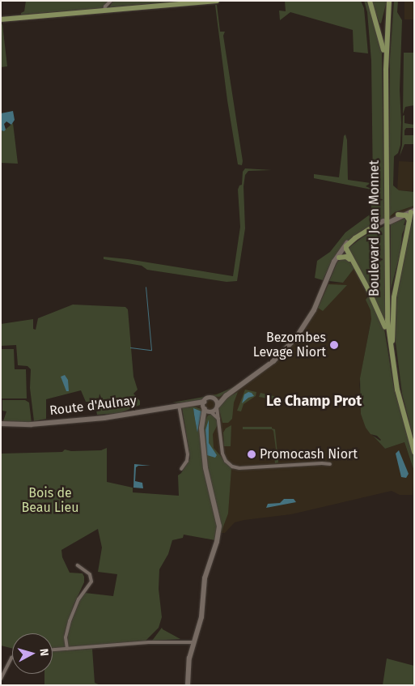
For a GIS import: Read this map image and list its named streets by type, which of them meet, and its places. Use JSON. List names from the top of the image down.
{
  "streets": {
    "main road": ["Boulevard Jean Monnet"],
    "street": ["Route d'Aulnay"]
  },
  "districts": ["Le Champ Prot"],
  "parks": ["Bois de Beau Lieu"],
  "places": ["Bezombes Levage Niort", "Promocash Niort"],
  "north": "right"
}
